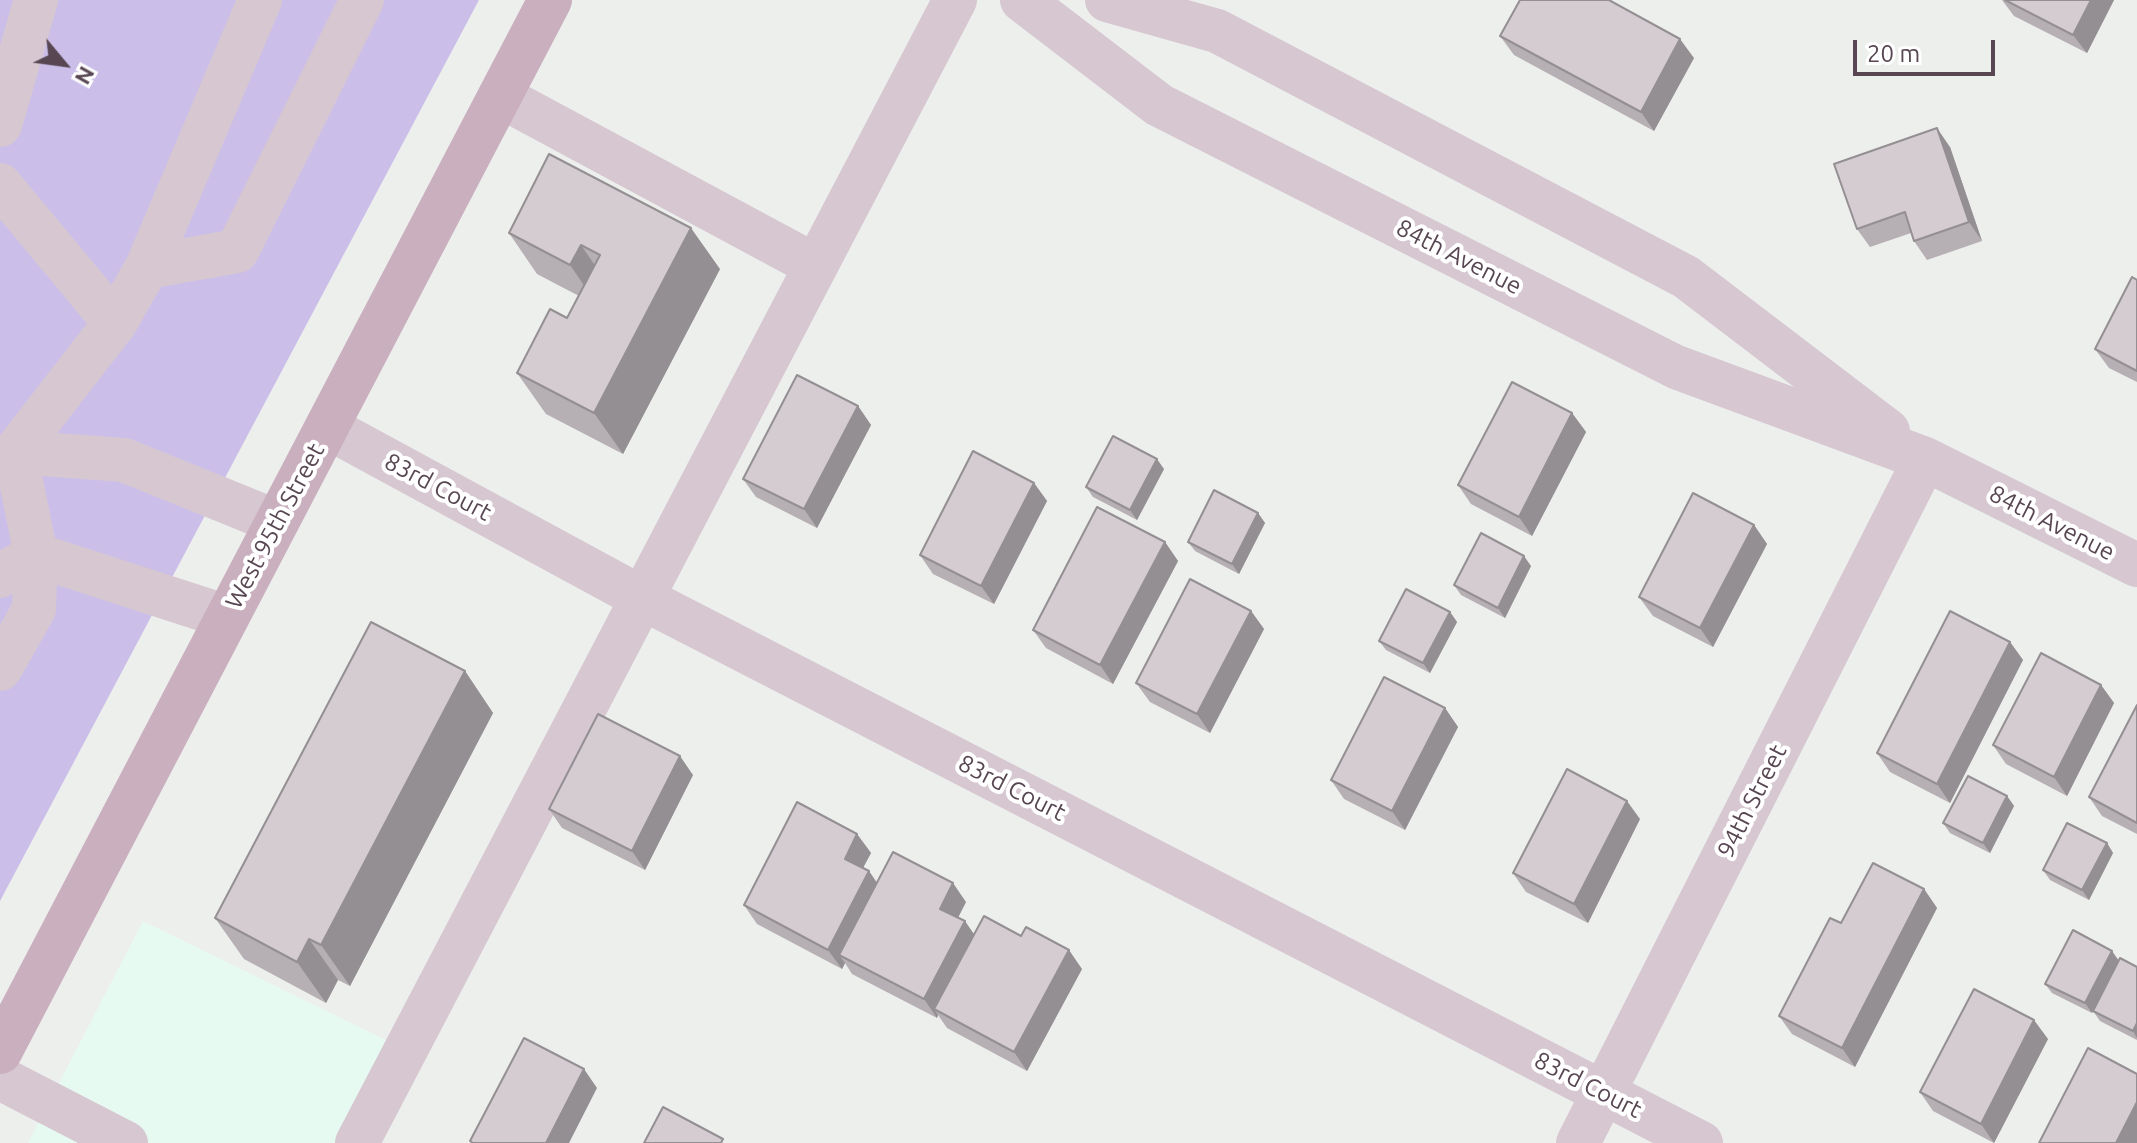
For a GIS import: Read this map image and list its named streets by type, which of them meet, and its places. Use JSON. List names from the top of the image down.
{
  "streets": {
    "main road": ["West 95th Street"],
    "street": ["84th Avenue", "83rd Court", "94th Street"]
  },
  "crossings": [
    ["84th Avenue", "94th Street"],
    ["83rd Court", "West 95th Street"],
    ["83rd Court", "94th Street"]
  ],
  "scale_bar": "20 m",
  "north": "bottom right"
}
